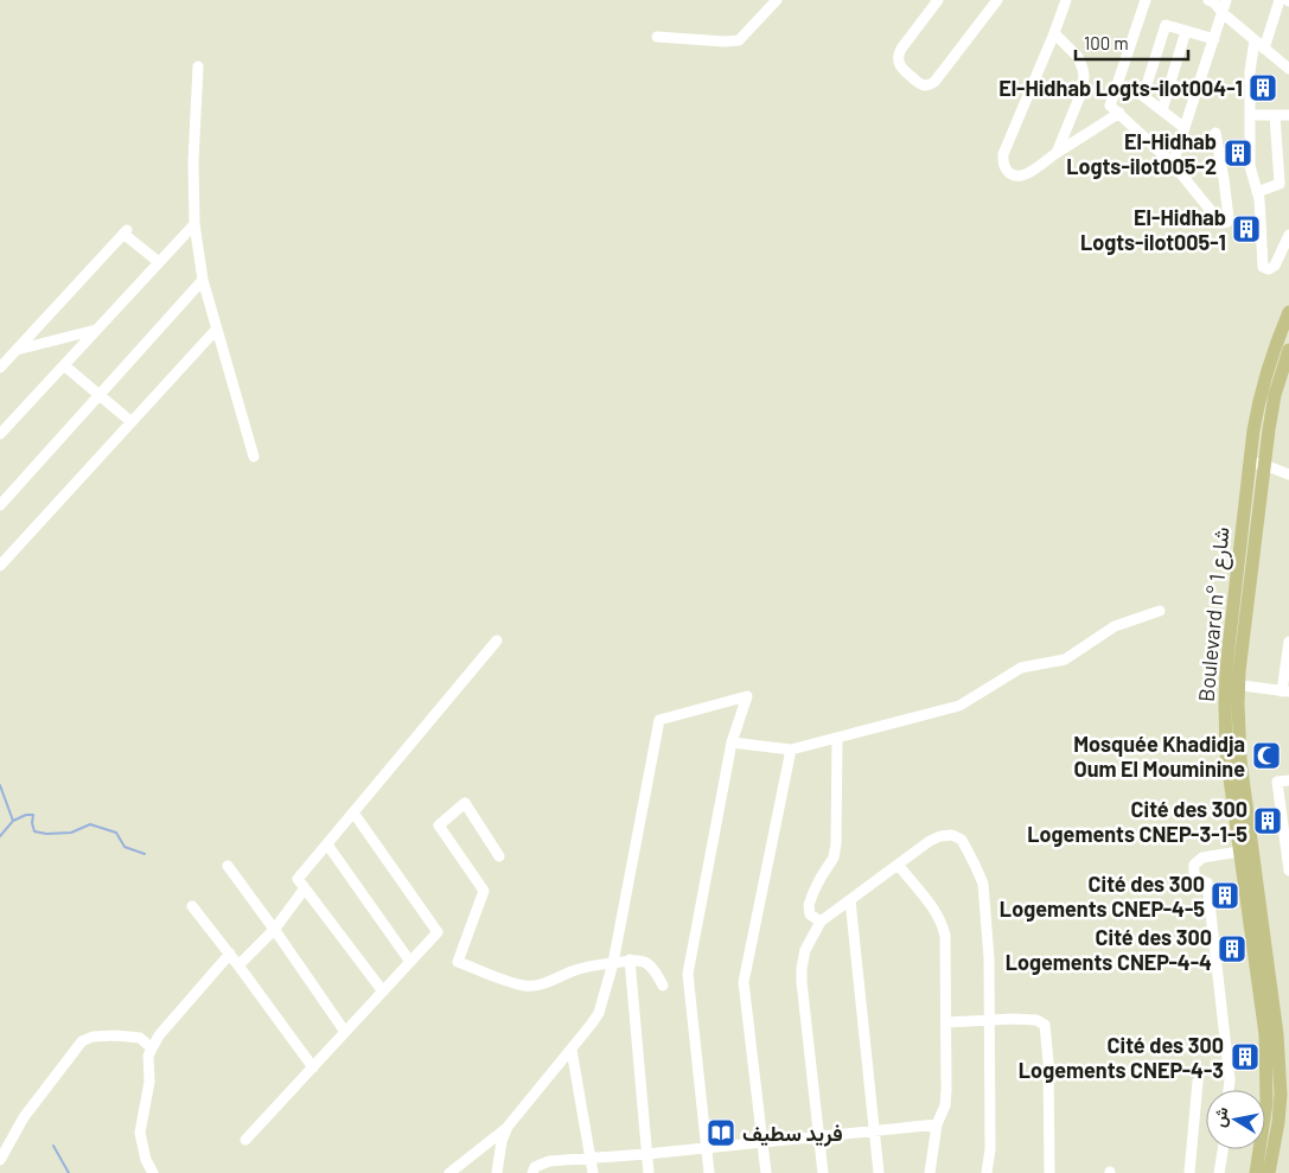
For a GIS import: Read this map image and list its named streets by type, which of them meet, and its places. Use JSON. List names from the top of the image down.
{
  "streets": {
    "main road": ["Boulevard n° شارع 1"]
  },
  "places": {
    "building": [
      "El-Hidhab Logts-ilot004-1",
      "El-Hidhab Logts-ilot005-2",
      "El-Hidhab Logts-ilot005-1",
      "Cité des 300 Logements CNEP-3-1-5",
      "Cité des 300 Logements CNEP-4-5",
      "Cité des 300 Logements CNEP-4-4",
      "Cité des 300 Logements CNEP-4-3"
    ],
    "mosque": ["Mosquée Khadidja Oum El Mouminine"],
    "library": ["فريد سطيف"]
  },
  "scale_bar": "100 m",
  "north": "left"
}
